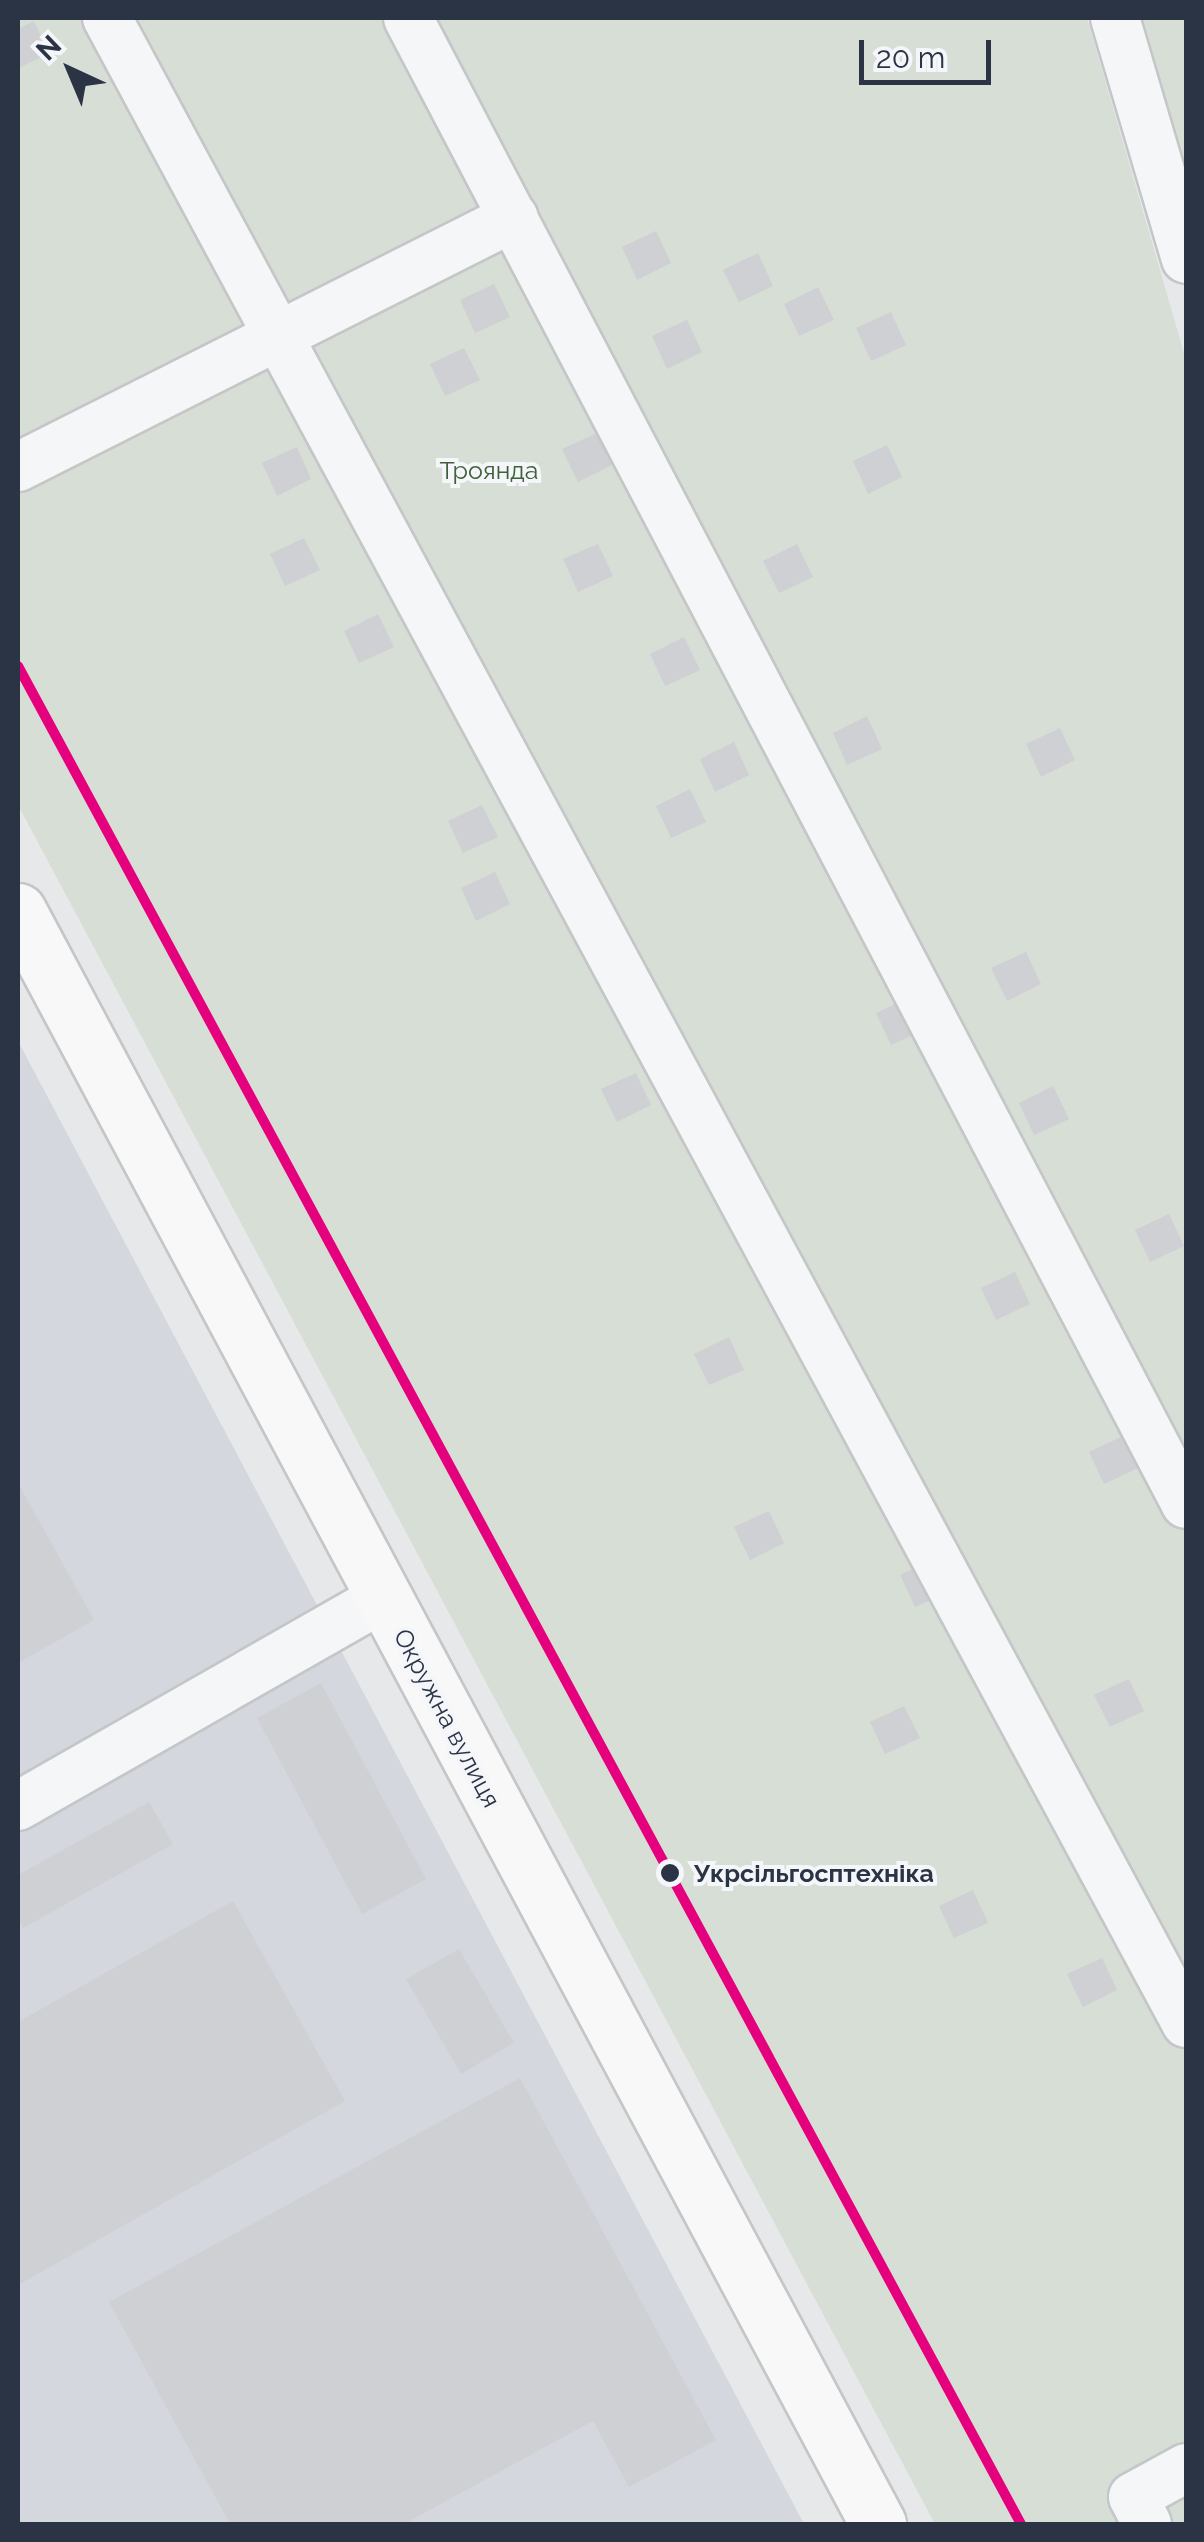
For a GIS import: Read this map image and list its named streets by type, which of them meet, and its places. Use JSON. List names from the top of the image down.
{
  "streets": {
    "main road": ["Окружна вулиця"]
  },
  "parks": ["Троянда"],
  "places": ["Укрсільгосптехніка"],
  "scale_bar": "20 m",
  "north": "top left"
}
